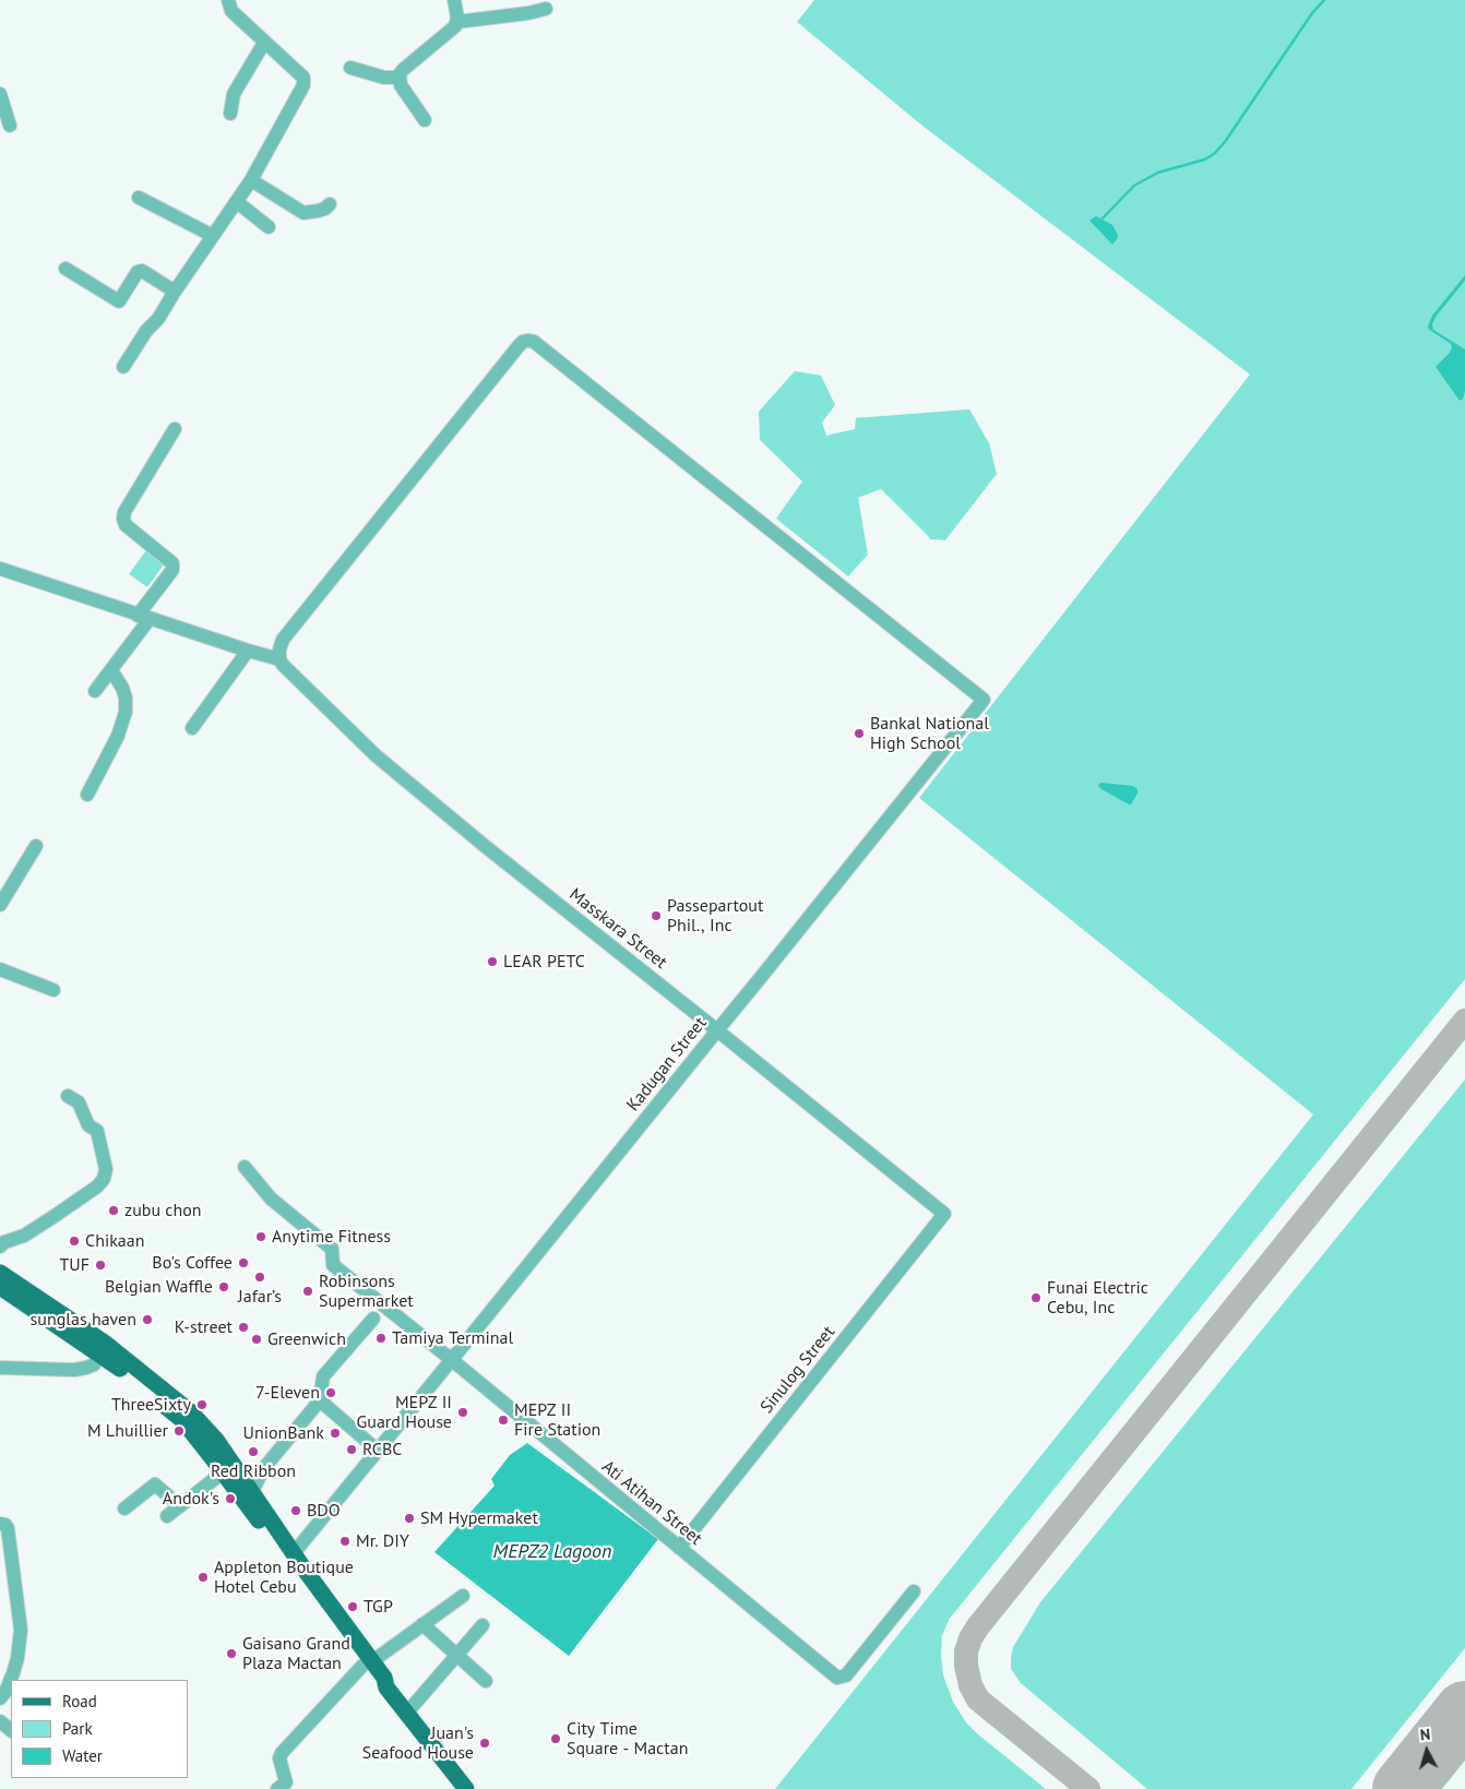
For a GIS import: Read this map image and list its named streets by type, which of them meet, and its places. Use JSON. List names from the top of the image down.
{
  "streets": {
    "street": [
      "Masskara Street",
      "Kadugan Street",
      "Sinulog Street",
      "Ati Atihan Street"
    ]
  },
  "crossings": [
    ["Masskara Street", "Kadugan Street"],
    ["Masskara Street", "Sinulog Street"],
    ["Kadugan Street", "Ati Atihan Street"],
    ["Sinulog Street", "Ati Atihan Street"]
  ],
  "water": ["MEPZ2 Lagoon"],
  "places": [
    "Bankal National High School",
    "Passepartout Phil., Inc",
    "LEAR PETC",
    "zubu chon",
    "Anytime Fitness",
    "Chikaan",
    "Bo's Coffee",
    "TUF",
    "Jafar’s",
    "Belgian Waffle",
    "Robinsons Supermarket",
    "Funai Electric Cebu, Inc",
    "sunglas haven",
    "K-street",
    "Tamiya Terminal",
    "Greenwich",
    "7-Eleven",
    "ThreeSixty",
    "MEPZ II Guard House",
    "MEPZ II Fire Station",
    "M Lhuillier",
    "UnionBank",
    "RCBC",
    "Red Ribbon",
    "Andok's",
    "BDO",
    "SM Hypermaket",
    "Mr. DIY",
    "Appleton Boutique Hotel Cebu",
    "TGP",
    "Gaisano Grand Plaza Mactan",
    "City Time Square - Mactan",
    "Juan's Seafood House"
  ],
  "legend": ["Road", "Park", "Water"],
  "north": "top"
}
